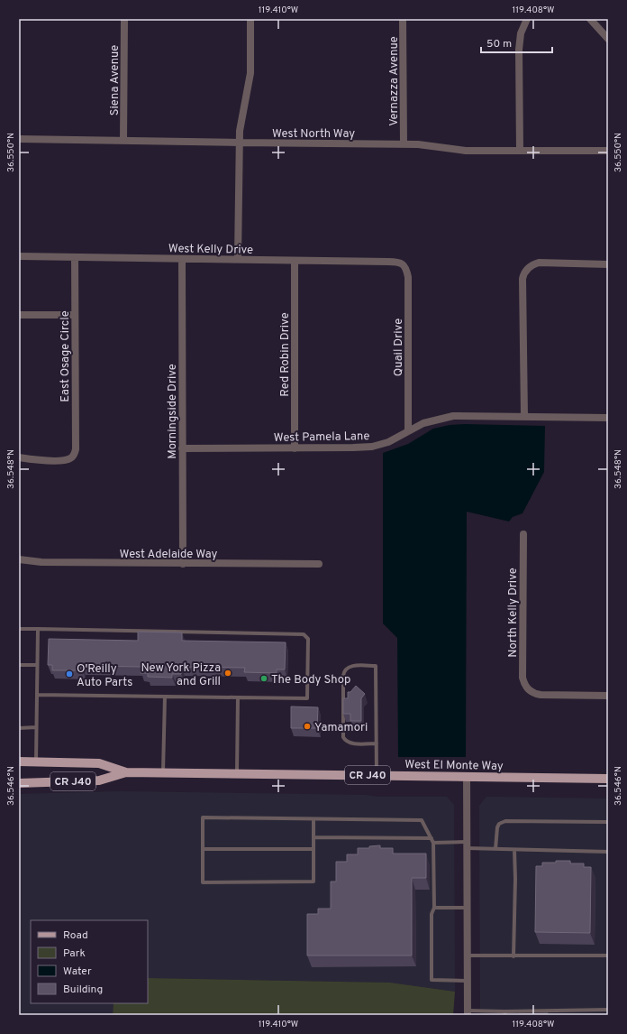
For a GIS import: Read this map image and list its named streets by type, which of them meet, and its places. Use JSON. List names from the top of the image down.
{
  "streets": {
    "main road": ["West El Monte Way", "CR J40"],
    "street": [
      "Siena Avenue",
      "Vernazza Avenue",
      "West North Way",
      "West Kelly Drive",
      "Quail Drive",
      "Red Robin Drive",
      "East Osage Circle",
      "Morningside Drive",
      "West Pamela Lane",
      "West Adelaide Way",
      "North Kelly Drive"
    ]
  },
  "crossings": [
    ["Siena Avenue", "West North Way"],
    ["Vernazza Avenue", "West North Way"],
    ["West Kelly Drive", "Quail Drive"],
    ["West Kelly Drive", "Red Robin Drive"],
    ["West Kelly Drive", "East Osage Circle"],
    ["West Kelly Drive", "Morningside Drive"],
    ["Quail Drive", "West Pamela Lane"],
    ["Red Robin Drive", "West Pamela Lane"],
    ["Morningside Drive", "West Pamela Lane"],
    ["Morningside Drive", "West Adelaide Way"]
  ],
  "places": [
    "New York Pizza and Grill",
    "O'Reilly Auto Parts",
    "The Body Shop",
    "Yamamori"
  ],
  "legend": [
    "Road",
    "Park",
    "Water",
    "Building"
  ],
  "scale_bar": "50 m",
  "coordinates": [
    "119.410°W",
    "119.408°W",
    "36.550°N",
    "36.548°N",
    "36.546°N"
  ]
}
